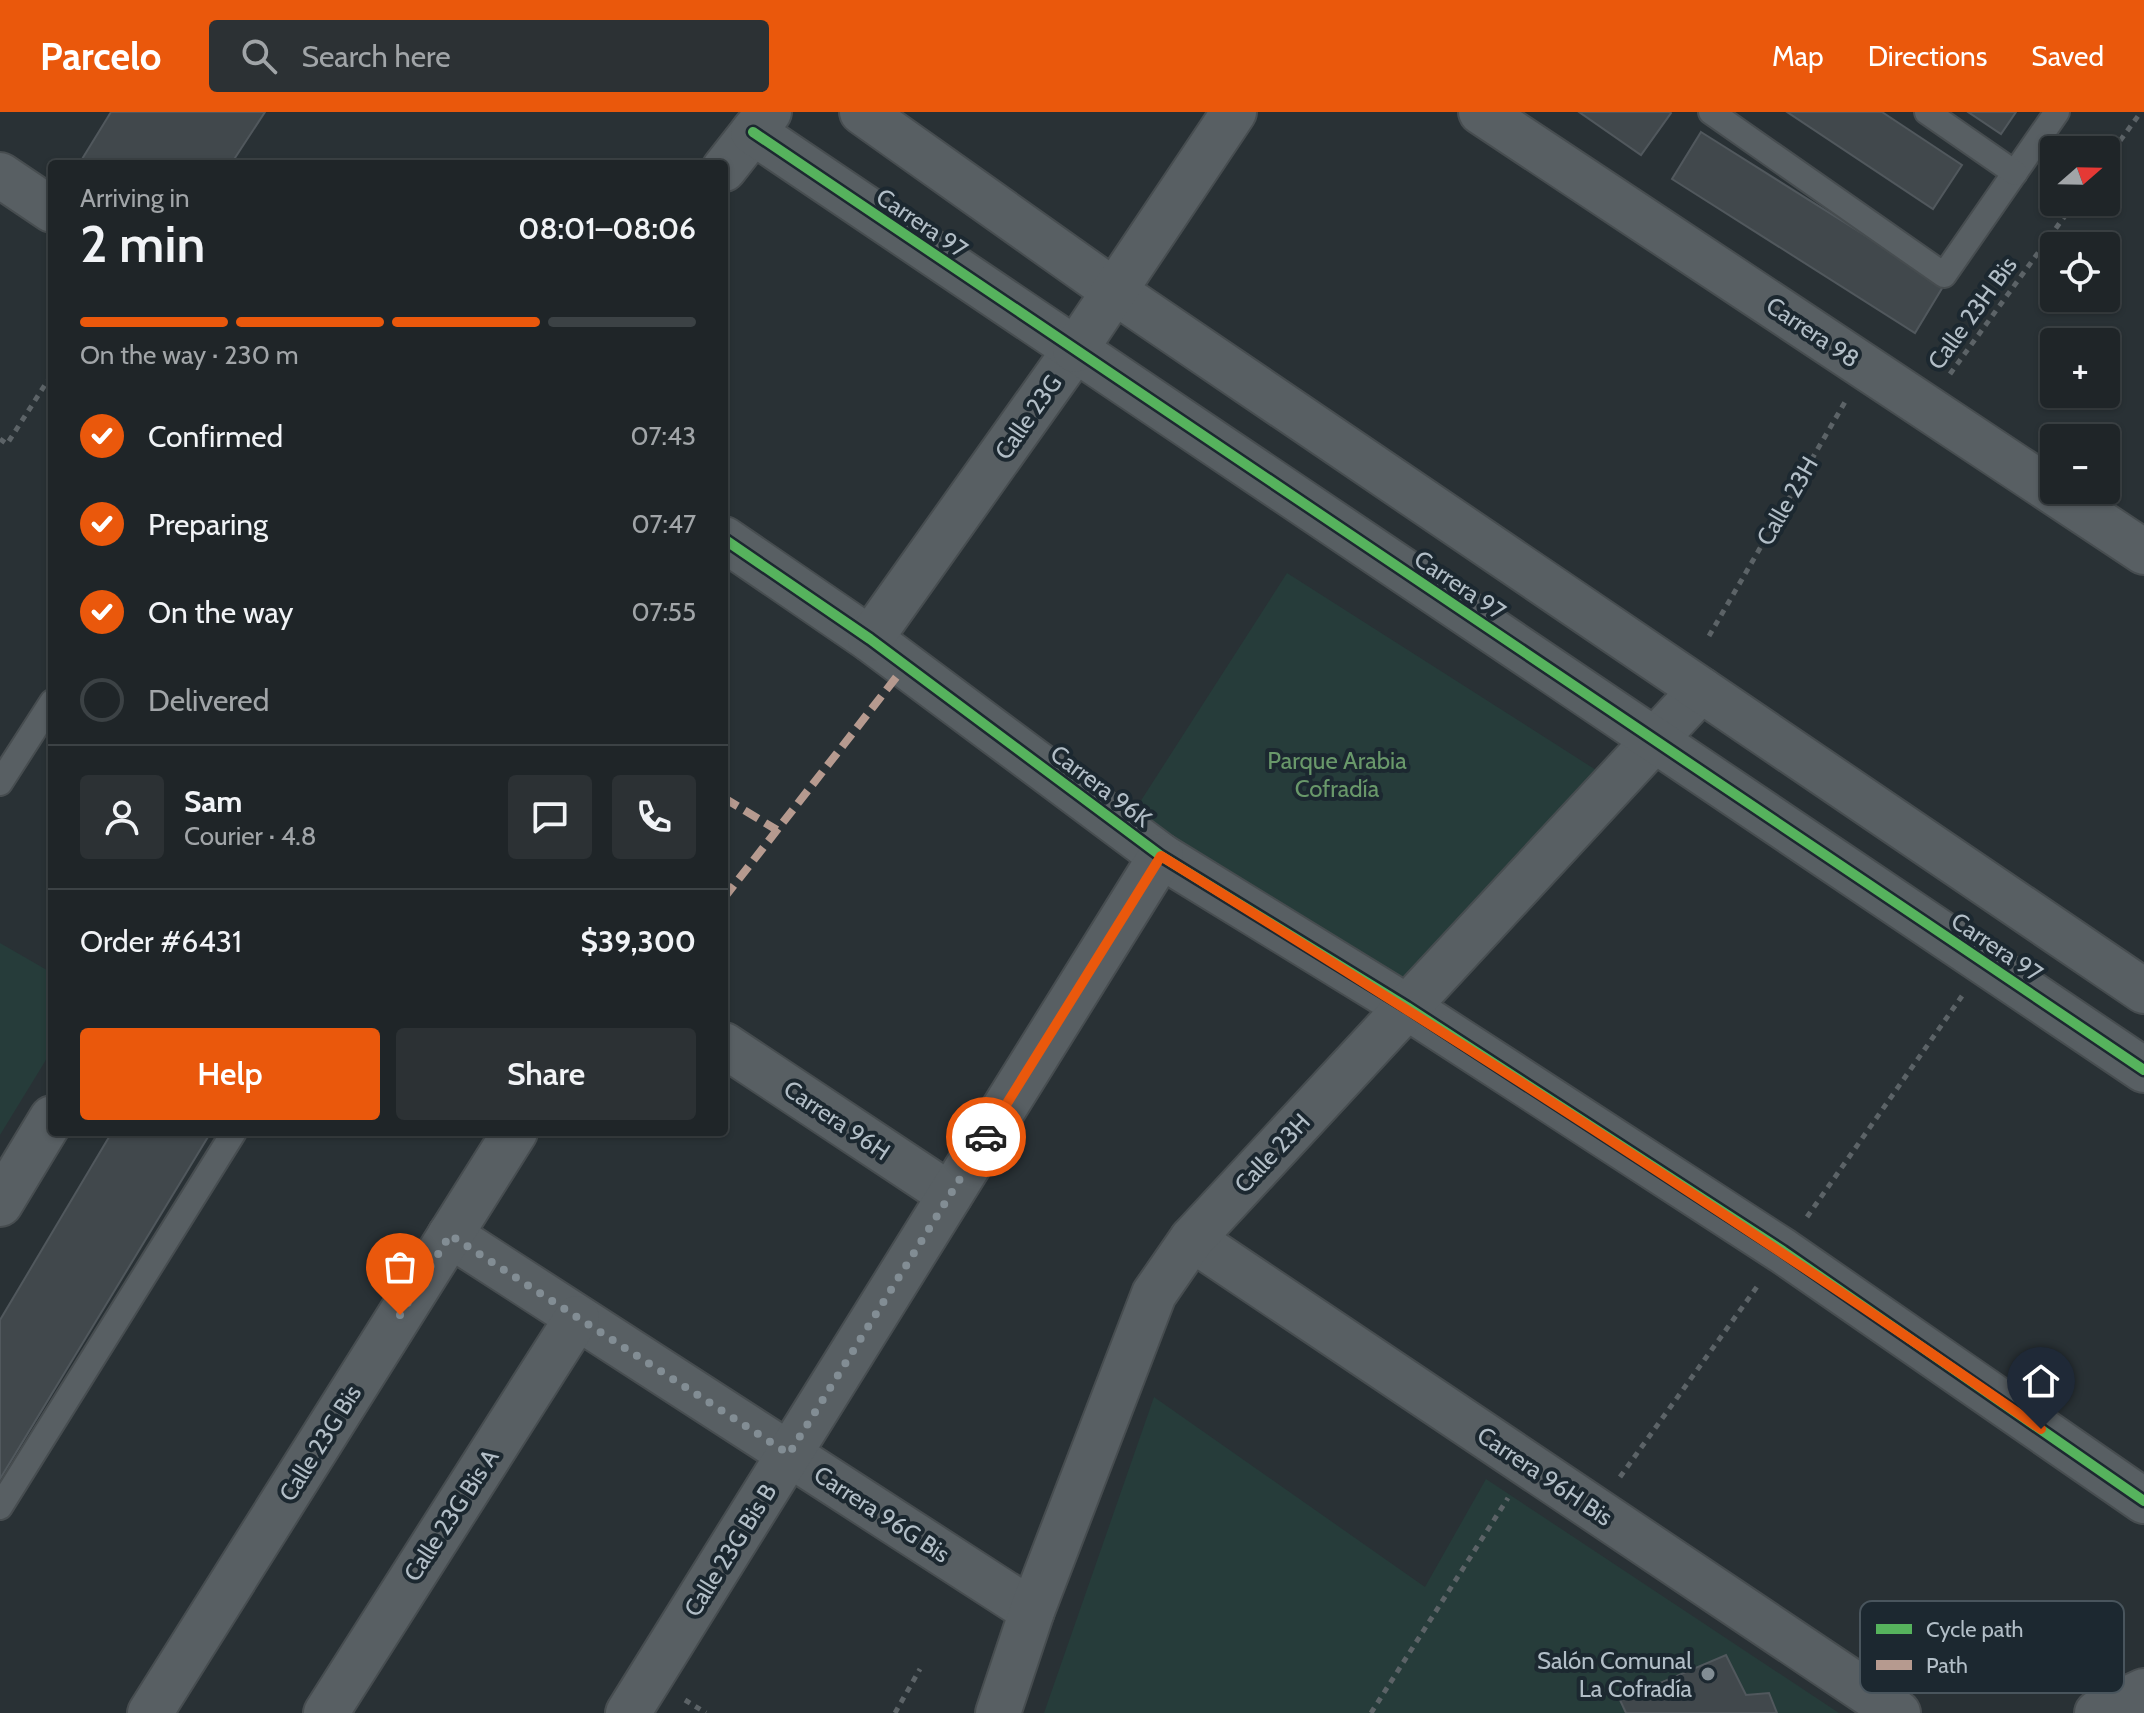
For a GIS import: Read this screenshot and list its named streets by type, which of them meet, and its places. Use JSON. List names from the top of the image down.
{
  "streets": {
    "street": [
      "Carrera 97",
      "Carrera 98",
      "Calle 23G",
      "Calle 23H",
      "Carrera 96K",
      "Carrera 96H",
      "Calle 23G Bis",
      "Carrera 96H Bis",
      "Carrera 96G Bis",
      "Calle 23G Bis A",
      "Calle 23G Bis B"
    ],
    "path": ["Calle 23H Bis"]
  },
  "crossings": [
    ["Carrera 97", "Calle 23G"],
    ["Carrera 97", "Calle 23H"],
    ["Calle 23H Bis", "Carrera 98"],
    ["Carrera 98", "Calle 23H"],
    ["Calle 23G", "Carrera 96K"],
    ["Calle 23H", "Carrera 96K"],
    ["Calle 23H", "Carrera 96H Bis"],
    ["Calle 23H", "Carrera 96G Bis"],
    ["Carrera 96K", "Calle 23G Bis B"],
    ["Carrera 96H", "Calle 23G Bis B"],
    ["Calle 23G Bis", "Carrera 96G Bis"],
    ["Carrera 96G Bis", "Calle 23G Bis A"],
    ["Carrera 96G Bis", "Calle 23G Bis B"]
  ],
  "parks": ["Parque Arabia Cofradía"],
  "places": ["Salón Comunal La Cofradía"],
  "legend": ["Cycle path", "Path"],
  "north": "right",
  "page": {
    "header": "Parcelo",
    "search": "Search here",
    "nav": ["Map", "Directions", "Saved"],
    "map_buttons": ["+", "−"],
    "heading": ["2 min", "Arriving in", "08:01–08:06"],
    "panel": [
      "Sam",
      "Courier · 4.8",
      "Order #6431",
      "$39,300"
    ],
    "bar": "On the way · 230 m",
    "list": [
      ["Confirmed", "07:43"],
      ["Preparing", "07:47"],
      ["On the way", "07:55"],
      "Delivered"
    ],
    "buttons": ["Help", "Share"]
  }
}
